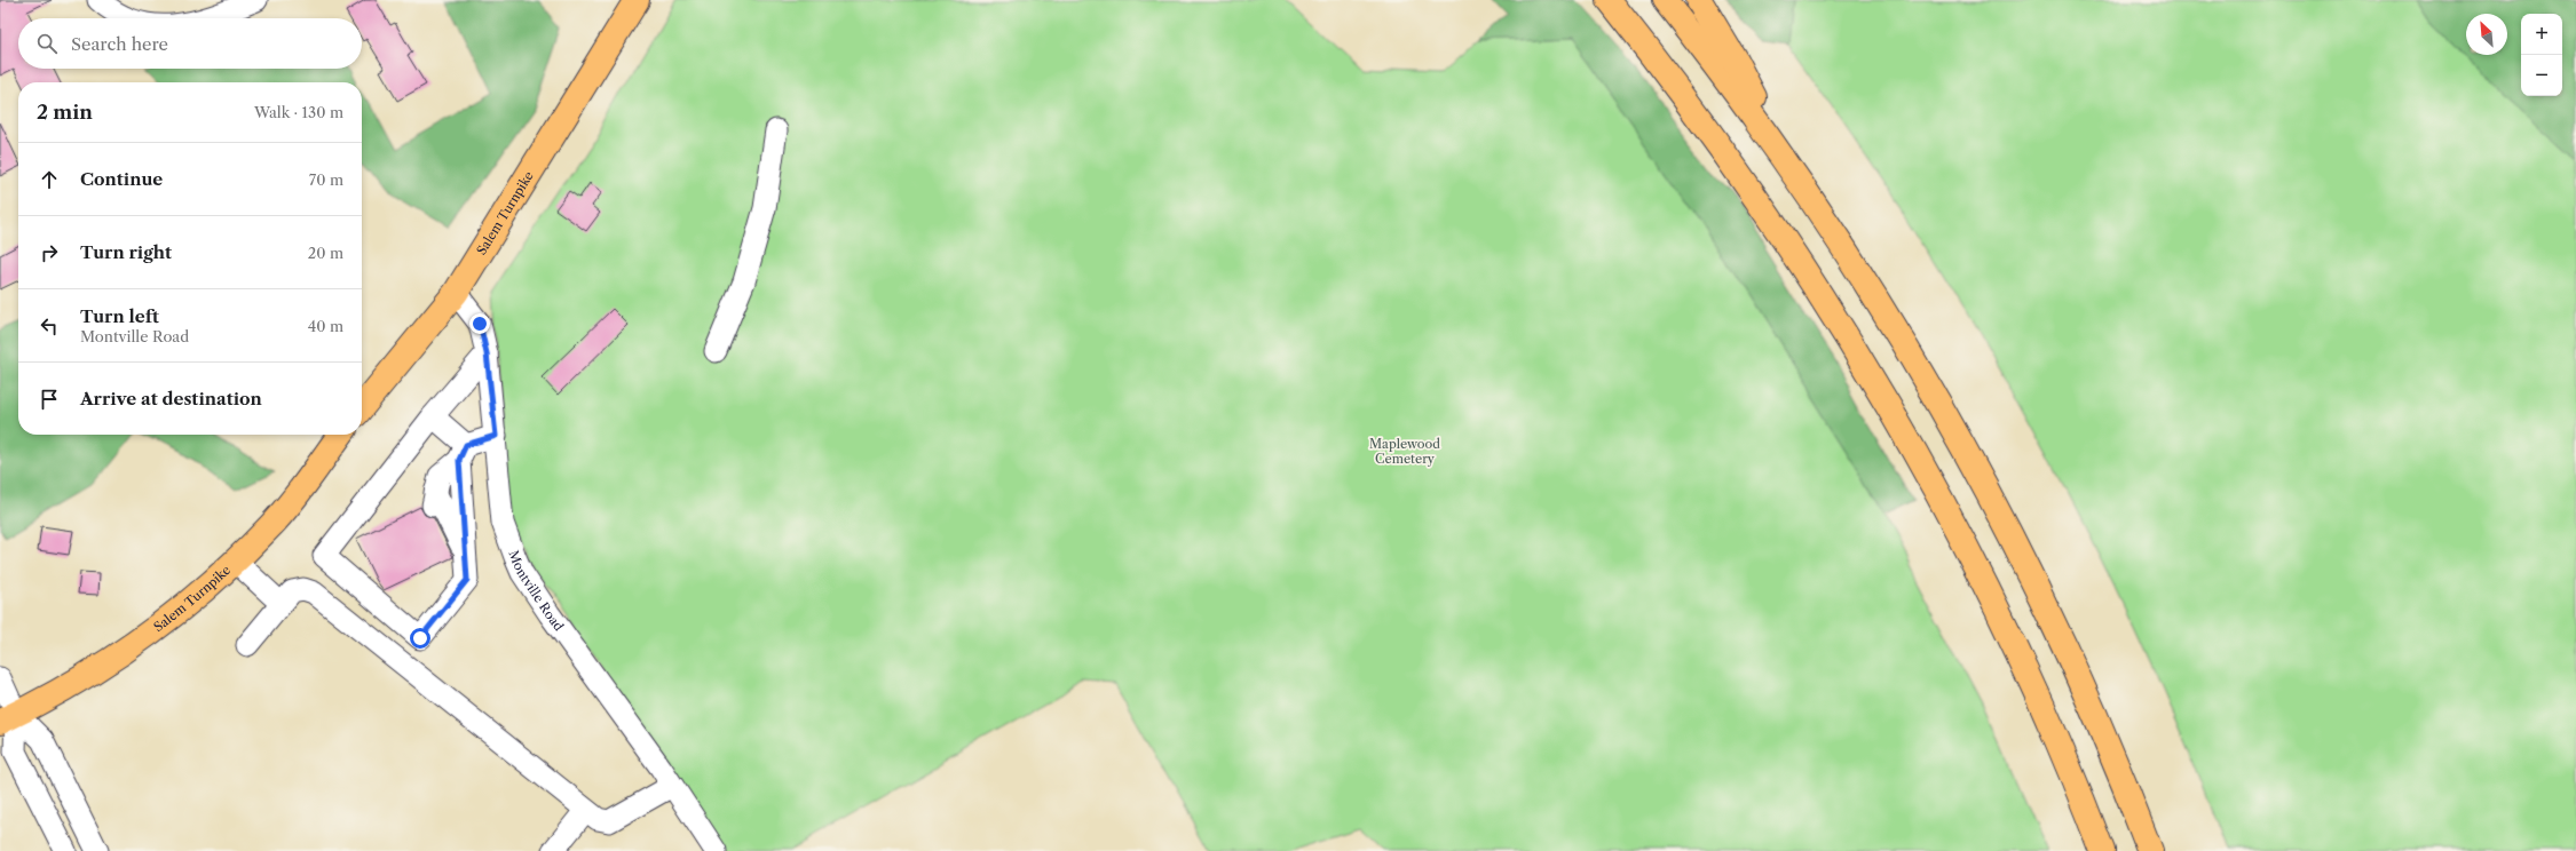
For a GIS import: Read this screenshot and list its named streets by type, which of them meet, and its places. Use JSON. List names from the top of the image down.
{
  "streets": {
    "main road": ["Salem Turnpike"],
    "street": ["Montville Road"]
  },
  "crossings": [
    ["Salem Turnpike", "Montville Road"]
  ],
  "parks": ["Maplewood Cemetery"],
  "north": "top left",
  "page": {
    "map_buttons": ["+", "−"],
    "search": "Search here",
    "heading": ["2 min", "Walk · 130 m"],
    "list": [
      ["Continue", "70 m"],
      ["Turn right", "20 m"],
      ["Turn left", "Montville Road", "40 m"],
      "Arrive at destination"
    ]
  }
}
